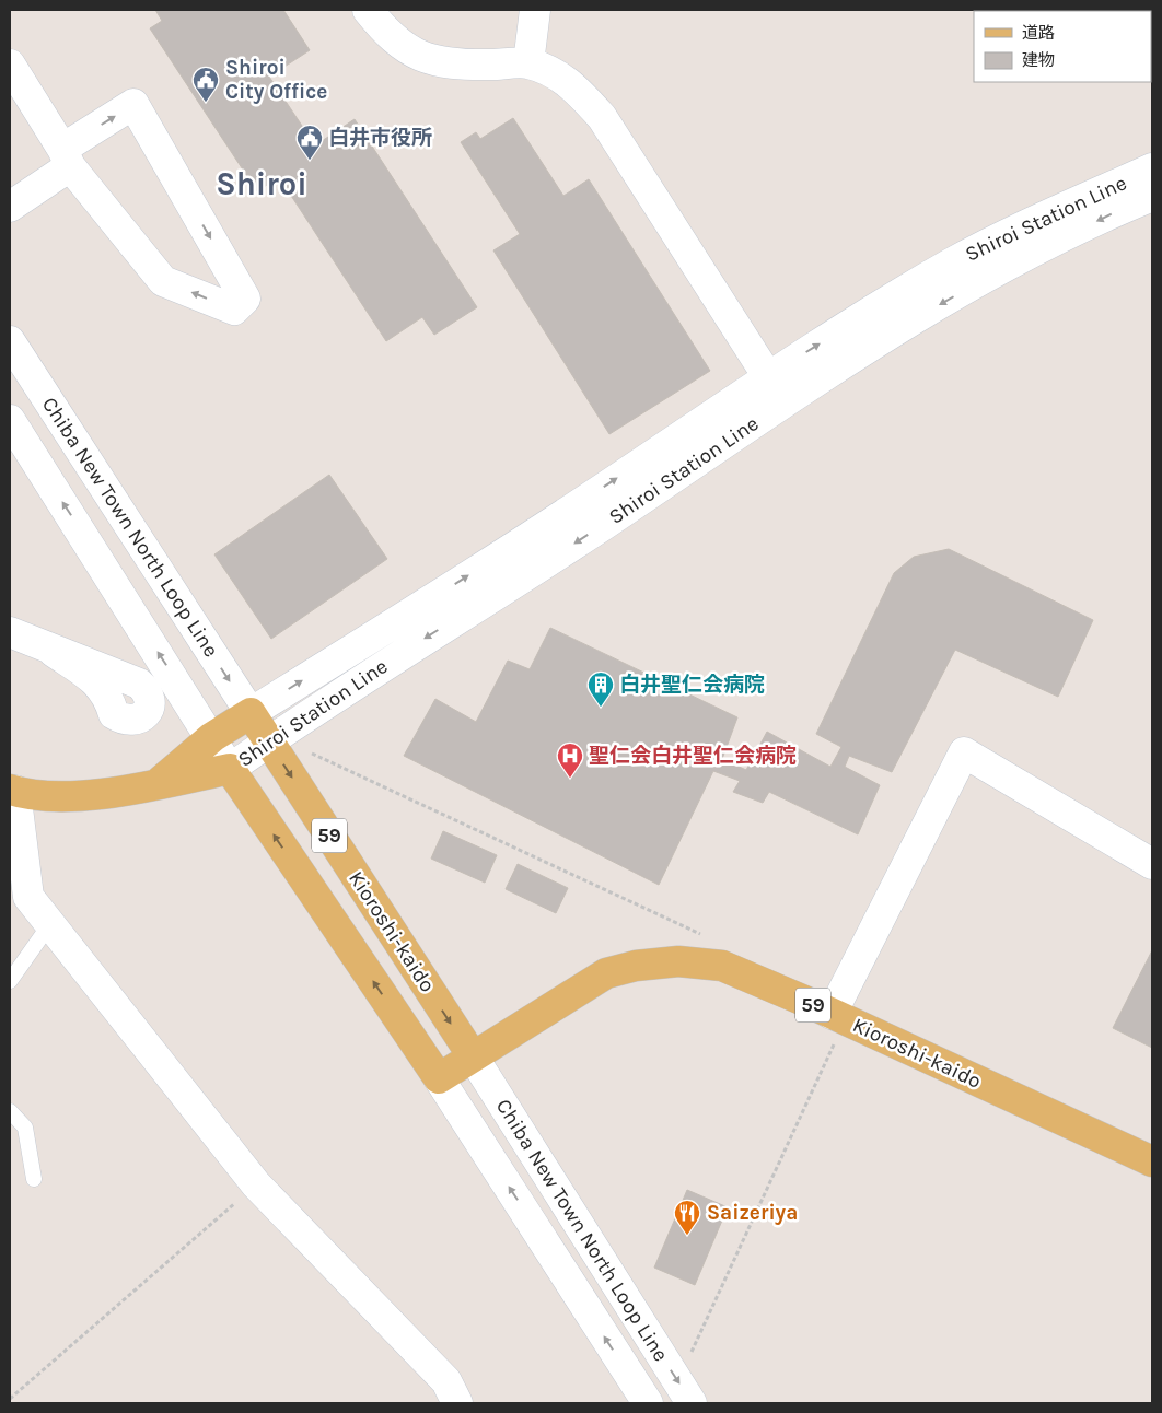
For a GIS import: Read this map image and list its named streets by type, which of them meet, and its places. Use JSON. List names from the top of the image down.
{
  "streets": {
    "main road": [
      "Shiroi Station Line",
      "Chiba New Town North Loop Line",
      "59",
      "Kioroshi-kaido"
    ]
  },
  "crossings": [
    ["Shiroi Station Line", "Chiba New Town North Loop Line"],
    ["Shiroi Station Line", "Kioroshi-kaido"],
    ["Chiba New Town North Loop Line", "Kioroshi-kaido"]
  ],
  "districts": ["Shiroi"],
  "places": {
    "public building": ["Shiroi City Office", "白井市役所"],
    "building": ["白井聖仁会病院"],
    "hospital": ["聖仁会白井聖仁会病院"],
    "restaurant": ["Saizeriya"]
  },
  "legend": ["道路", "建物"]
}
